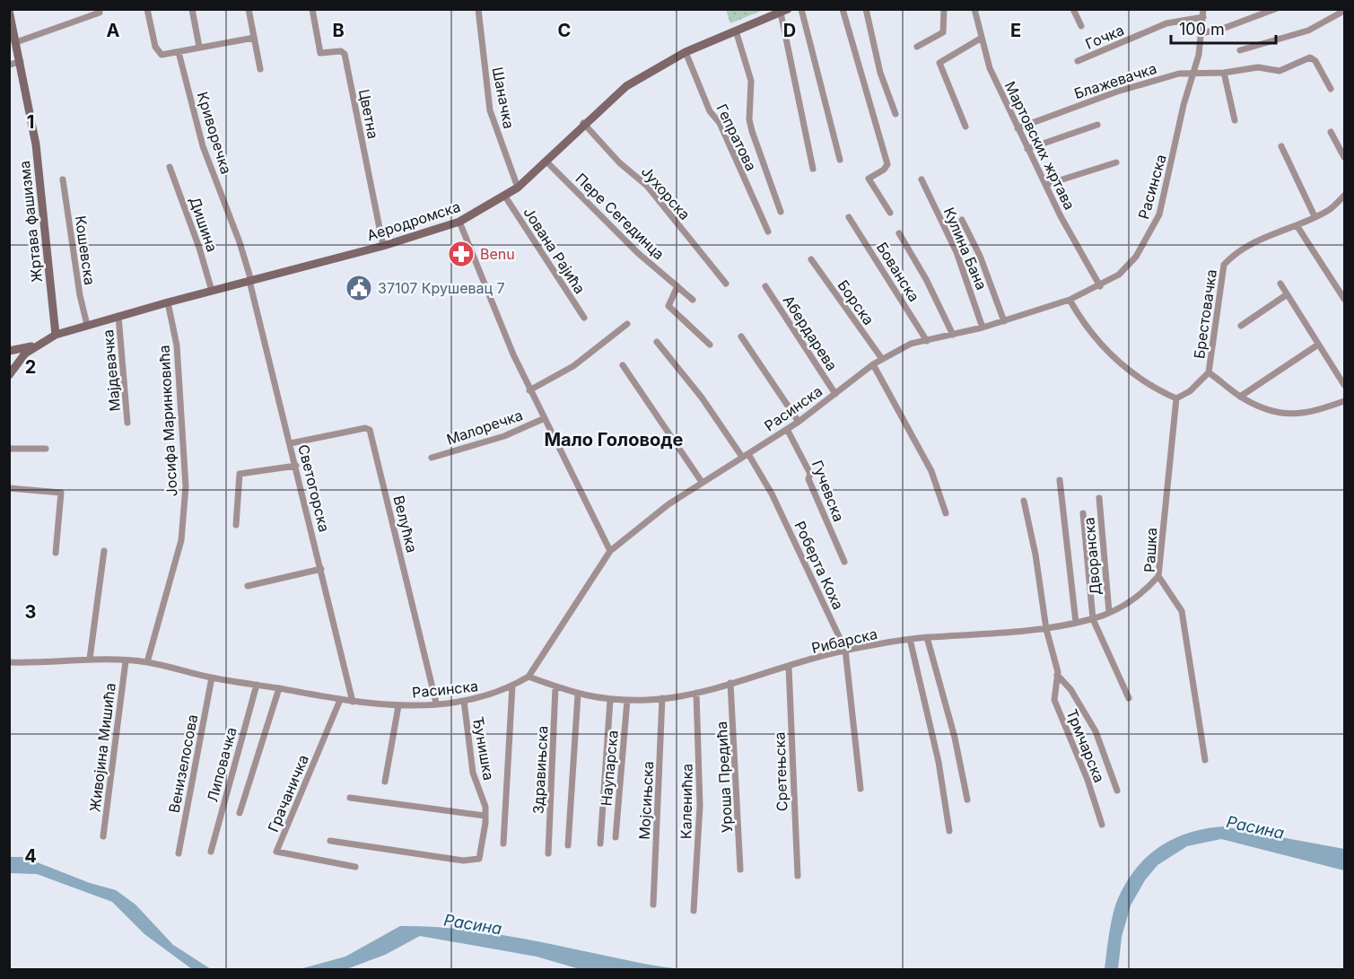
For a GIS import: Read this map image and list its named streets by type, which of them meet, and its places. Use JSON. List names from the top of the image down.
{
  "streets": {
    "street": [
      "Гочка",
      "Блажевачка",
      "Шаначка",
      "Цветна",
      "Криворечка",
      "Гепратова",
      "Мартовских жртава",
      "Расинска",
      "Јухорска",
      "Пере Сегединца",
      "Аеродромска",
      "Жртава фашизма",
      "Дишина",
      "Кулина Бана",
      "Кошевска",
      "Јована Рајића",
      "Бованска",
      "Борска",
      "Брестовачка",
      "Абердарева",
      "Мајдевачка",
      "Јосифа Маринковића",
      "Малоречка",
      "Светогорска",
      "Гучевска",
      "Велућка",
      "Рашка",
      "Дворанска",
      "Роберта Коха",
      "Рибарска",
      "Трмчарска",
      "Живојина Мишића",
      "Ђунишка",
      "Венизелосова",
      "Липовачка",
      "Наупарска",
      "Здравињска",
      "Сретењска",
      "Уроша Предића",
      "Грачаничка",
      "Мојсињска",
      "Каленићка"
    ]
  },
  "crossings": [
    ["Гочка", "Расинска"],
    ["Блажевачка", "Мартовских жртава"],
    ["Блажевачка", "Расинска"],
    ["Шаначка", "Аеродромска"],
    ["Цветна", "Аеродромска"],
    ["Криворечка", "Аеродромска"],
    ["Криворечка", "Светогорска"],
    ["Гепратова", "Аеродромска"],
    ["Мартовских жртава", "Расинска"],
    ["Расинска", "Кулина Бана"],
    ["Расинска", "Бованска"],
    ["Расинска", "Борска"],
    ["Расинска", "Абердарева"],
    ["Расинска", "Јосифа Маринковића"],
    ["Расинска", "Светогорска"],
    ["Расинска", "Гучевска"],
    ["Расинска", "Велућка"],
    ["Расинска", "Роберта Коха"],
    ["Расинска", "Рибарска"],
    ["Расинска", "Живојина Мишића"],
    ["Расинска", "Ђунишка"],
    ["Расинска", "Венизелосова"],
    ["Расинска", "Липовачка"],
    ["Расинска", "Грачаничка"],
    ["Јухорска", "Аеродромска"],
    ["Пере Сегединца", "Аеродромска"],
    ["Аеродромска", "Жртава фашизма"],
    ["Аеродромска", "Дишина"],
    ["Аеродромска", "Кошевска"],
    ["Аеродромска", "Јована Рајића"],
    ["Аеродромска", "Мајдевачка"],
    ["Аеродромска", "Јосифа Маринковића"],
    ["Аеродромска", "Светогорска"],
    ["Светогорска", "Велућка"],
    ["Рашка", "Рибарска"],
    ["Дворанска", "Рибарска"],
    ["Роберта Коха", "Рибарска"],
    ["Рибарска", "Трмчарска"],
    ["Рибарска", "Наупарска"],
    ["Рибарска", "Здравињска"],
    ["Рибарска", "Сретењска"],
    ["Рибарска", "Уроша Предића"],
    ["Рибарска", "Мојсињска"],
    ["Рибарска", "Каленићка"]
  ],
  "districts": ["Мало Головоде"],
  "water": ["Расина"],
  "places": {
    "pharmacy": ["Benu"],
    "public building": ["37107 Крушевац 7"]
  },
  "scale_bar": "100 m",
  "grid": {
    "columns": [
      "A",
      "B",
      "C",
      "D",
      "E"
    ],
    "rows": [
      "1",
      "2",
      "3",
      "4"
    ]
  }
}
